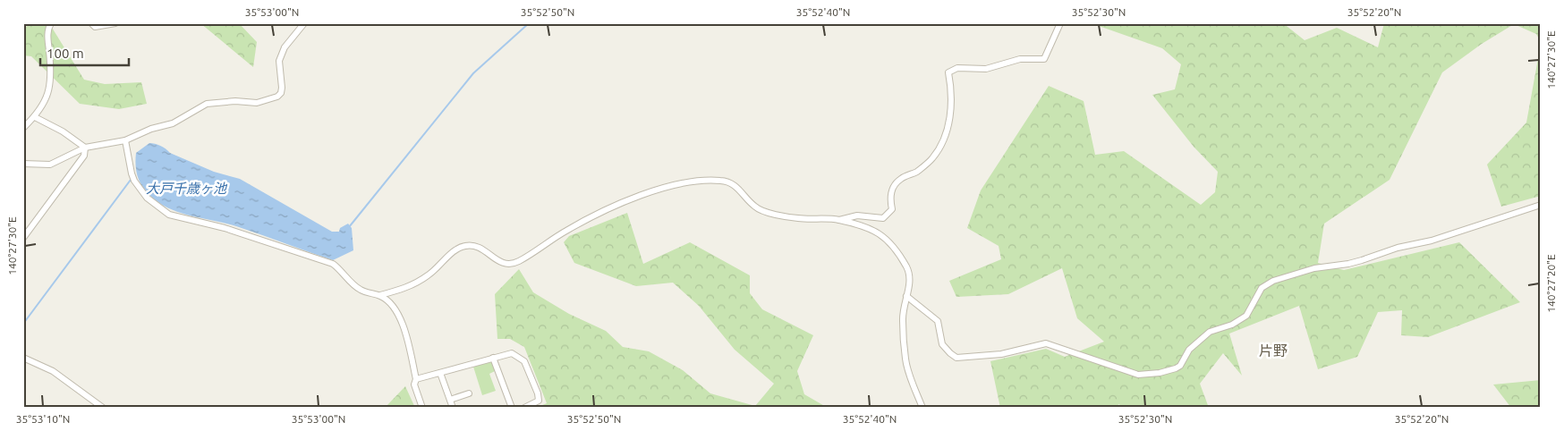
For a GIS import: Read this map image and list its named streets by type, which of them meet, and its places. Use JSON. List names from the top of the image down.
{
  "districts": ["片野"],
  "water": ["大戸千歳ヶ池"],
  "scale_bar": "100 m",
  "coordinates": [
    "35°53'00\"N",
    "35°52'50\"N",
    "35°52'40\"N",
    "35°52'30\"N",
    "35°52'20\"N",
    "140°27'30\"E",
    "140°27'20\"E",
    "35°53'10\"N"
  ]
}
